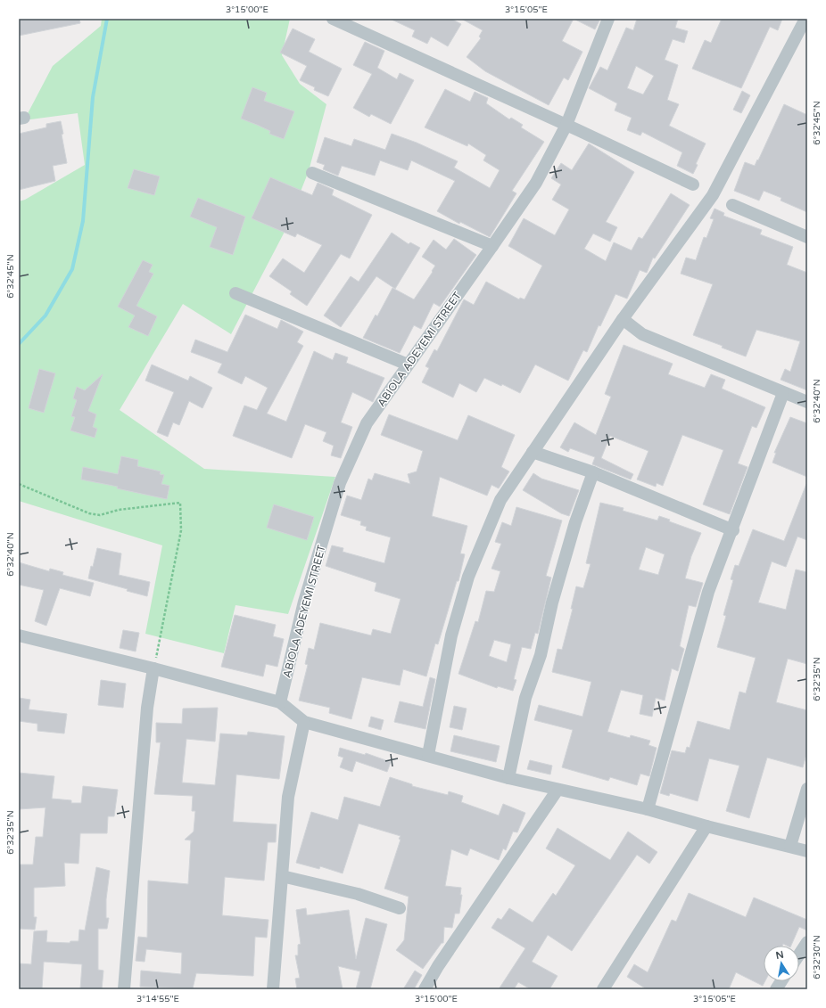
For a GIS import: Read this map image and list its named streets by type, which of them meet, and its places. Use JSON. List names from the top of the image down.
{
  "streets": {
    "street": ["ABIOLA ADEYEMI STREET"]
  },
  "north": "top",
  "coordinates": [
    "3°15'00\"E",
    "3°15'05\"E",
    "6°32'45\"N",
    "6°32'40\"N",
    "6°32'35\"N",
    "6°32'30\"N",
    "3°14'55\"E"
  ]
}
